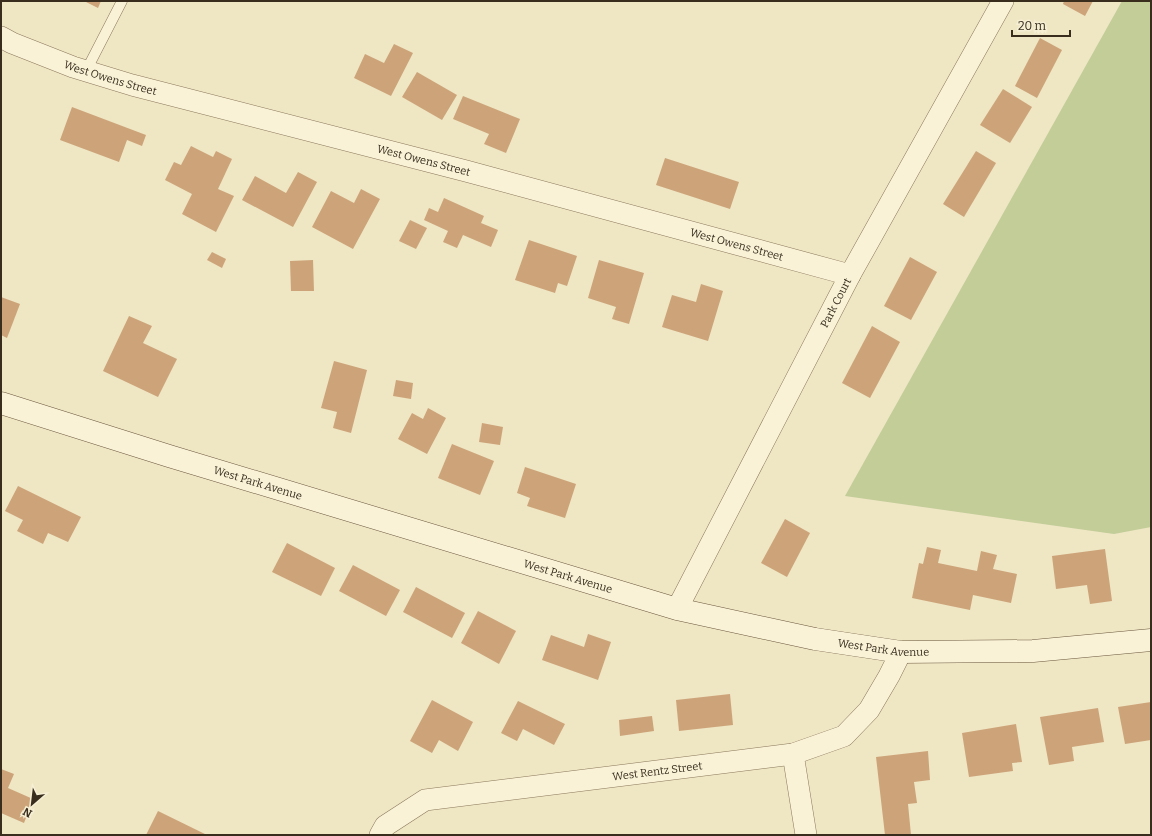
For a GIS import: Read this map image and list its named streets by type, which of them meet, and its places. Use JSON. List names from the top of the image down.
{
  "streets": {
    "street": [
      "West Owens Street",
      "Park Court",
      "West Park Avenue",
      "West Rentz Street"
    ]
  },
  "crossings": [
    ["West Owens Street", "Park Court"],
    ["Park Court", "West Park Avenue"],
    ["West Park Avenue", "West Rentz Street"]
  ],
  "scale_bar": "20 m",
  "north": "bottom left"
}
